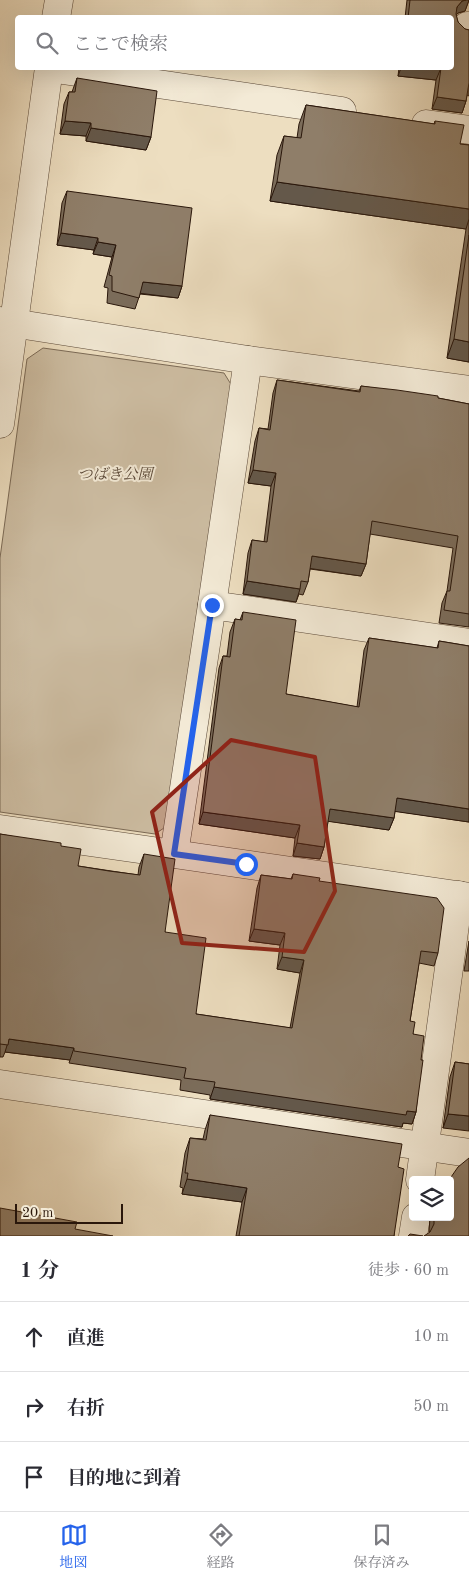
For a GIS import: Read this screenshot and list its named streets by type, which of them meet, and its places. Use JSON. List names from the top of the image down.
{
  "parks": ["つばき公園"],
  "scale_bar": "20 m",
  "page": {
    "search": "ここで検索",
    "scale": "20 m",
    "heading": ["1 分", "徒歩 · 60 m"],
    "list": [
      ["直進", "10 m"],
      ["右折", "50 m"],
      "目的地に到着"
    ],
    "nav": ["地図", "経路", "保存済み"]
  }
}
